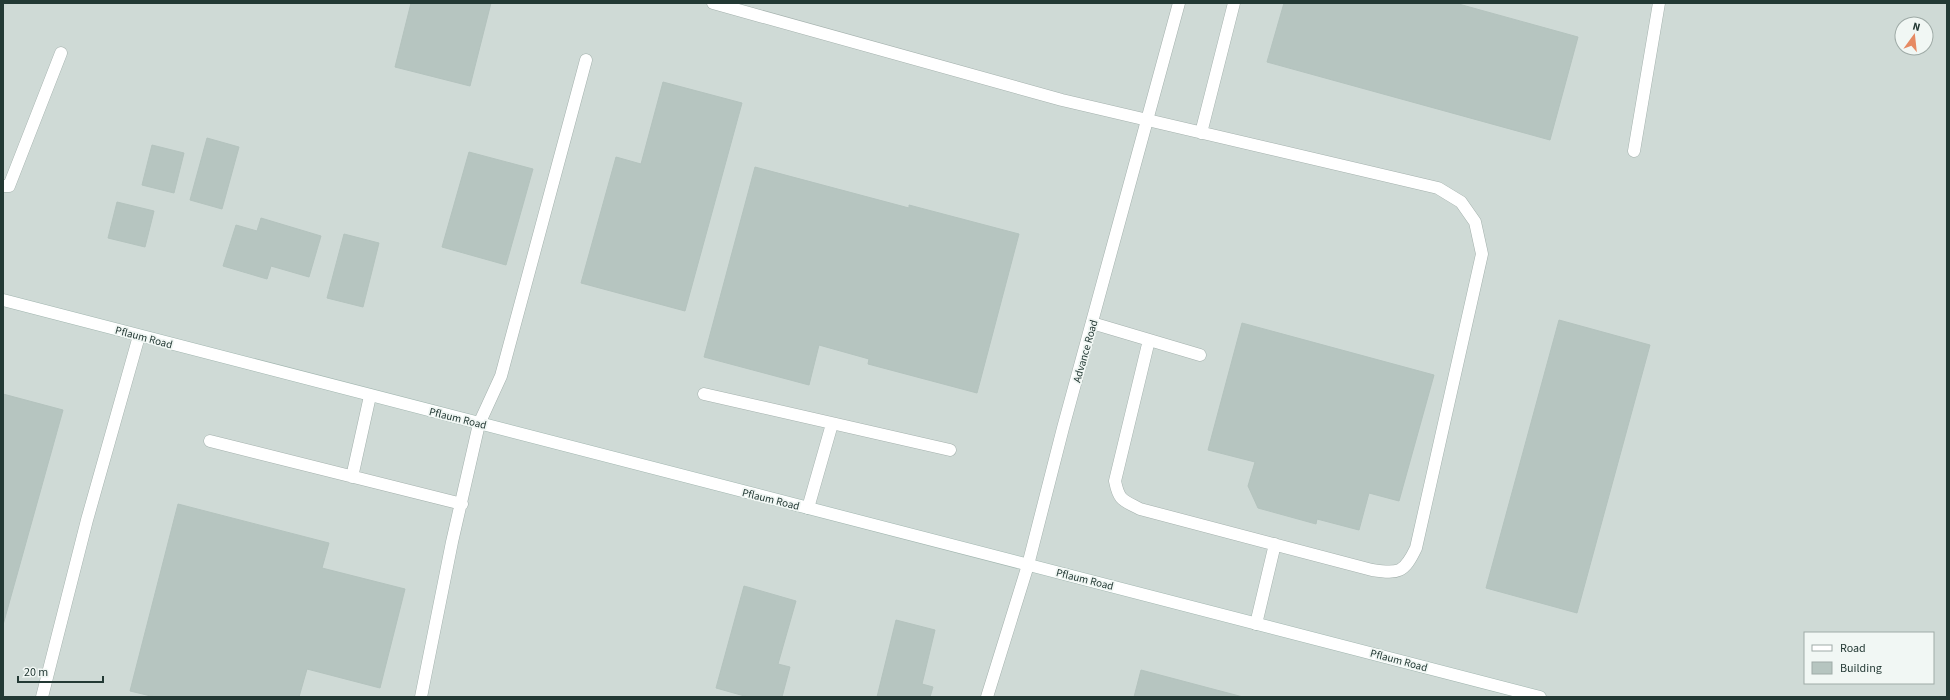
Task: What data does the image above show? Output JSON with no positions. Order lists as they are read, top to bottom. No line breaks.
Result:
{"streets":{"street":["Pflaum Road","Advance Road"]},"crossings":[["Pflaum Road","Advance Road"]],"legend":["Road","Building"],"scale_bar":"20 m","north":"top"}
